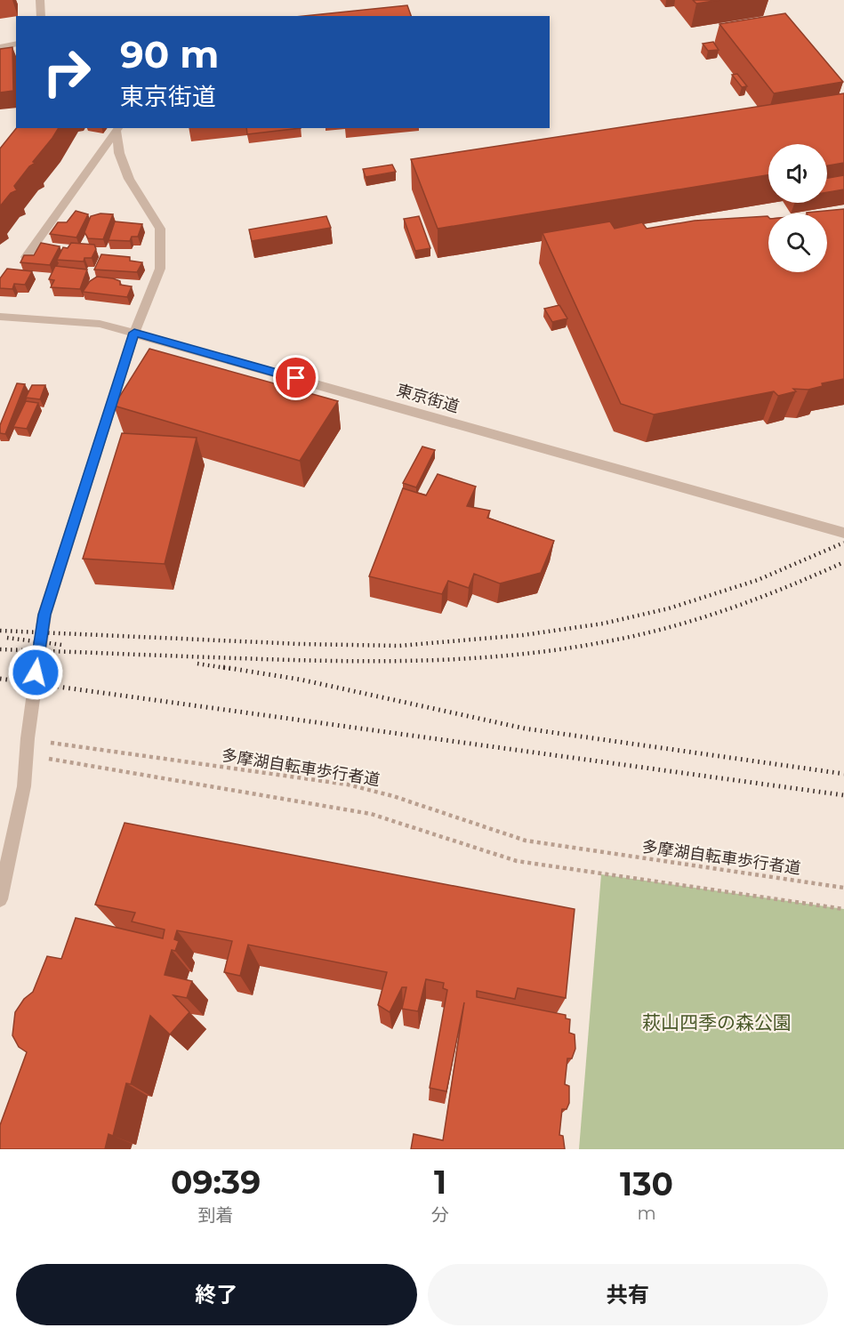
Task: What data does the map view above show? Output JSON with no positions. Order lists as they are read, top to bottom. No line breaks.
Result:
{"streets":{"street":["東京街道"],"path":["多摩湖自転車歩行者道"]},"parks":["萩山四季の森公園"],"page":{"turn":["90 m","東京街道"],"eta":["09:39","到着","1","分","130","m"],"buttons":["終了","共有"]}}
